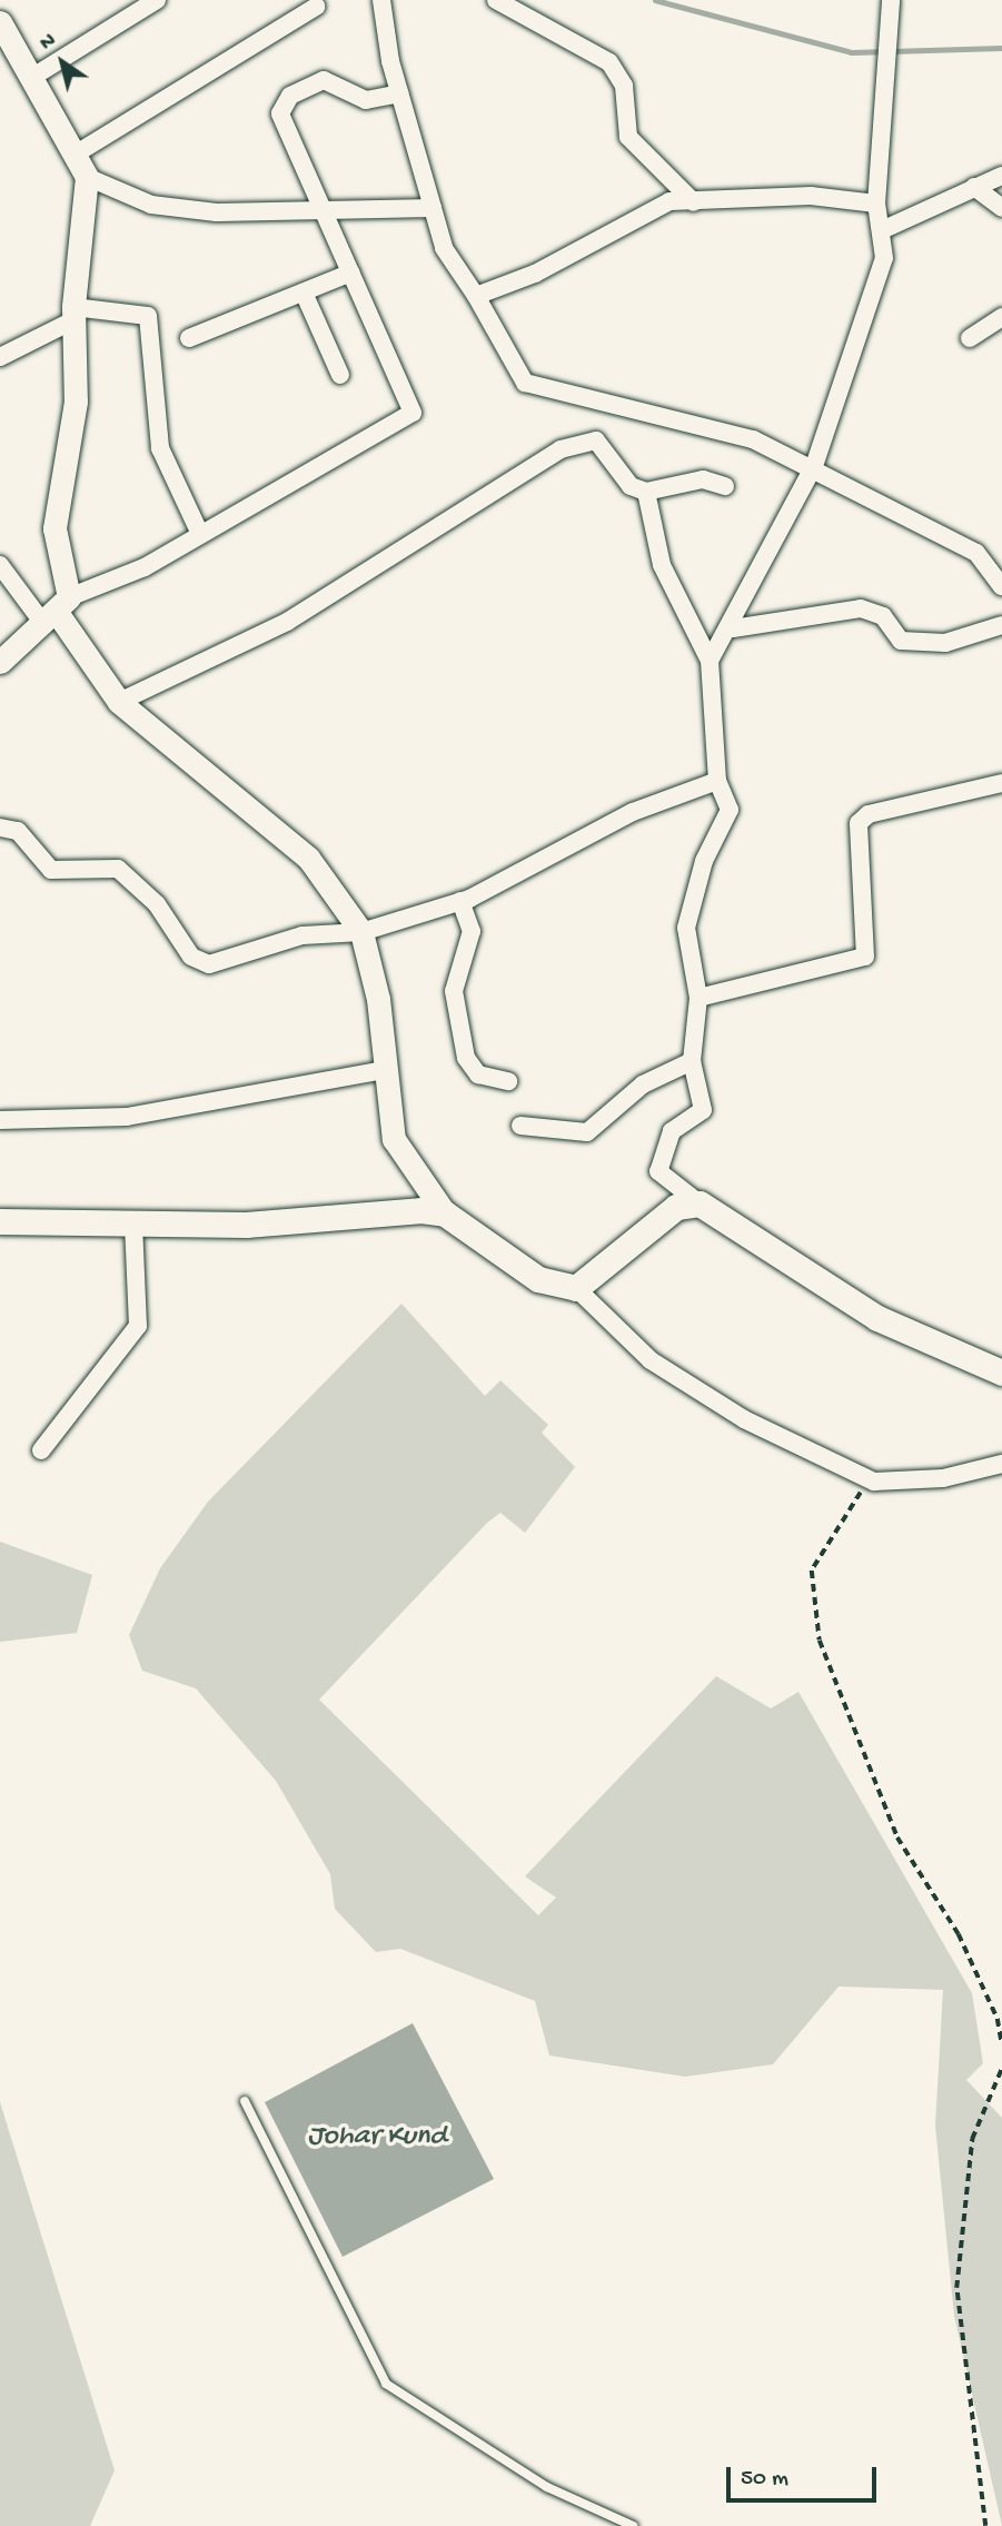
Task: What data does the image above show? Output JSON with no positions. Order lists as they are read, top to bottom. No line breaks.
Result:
{"water":["Johar Kund"],"scale_bar":"50 m","north":"top left"}
